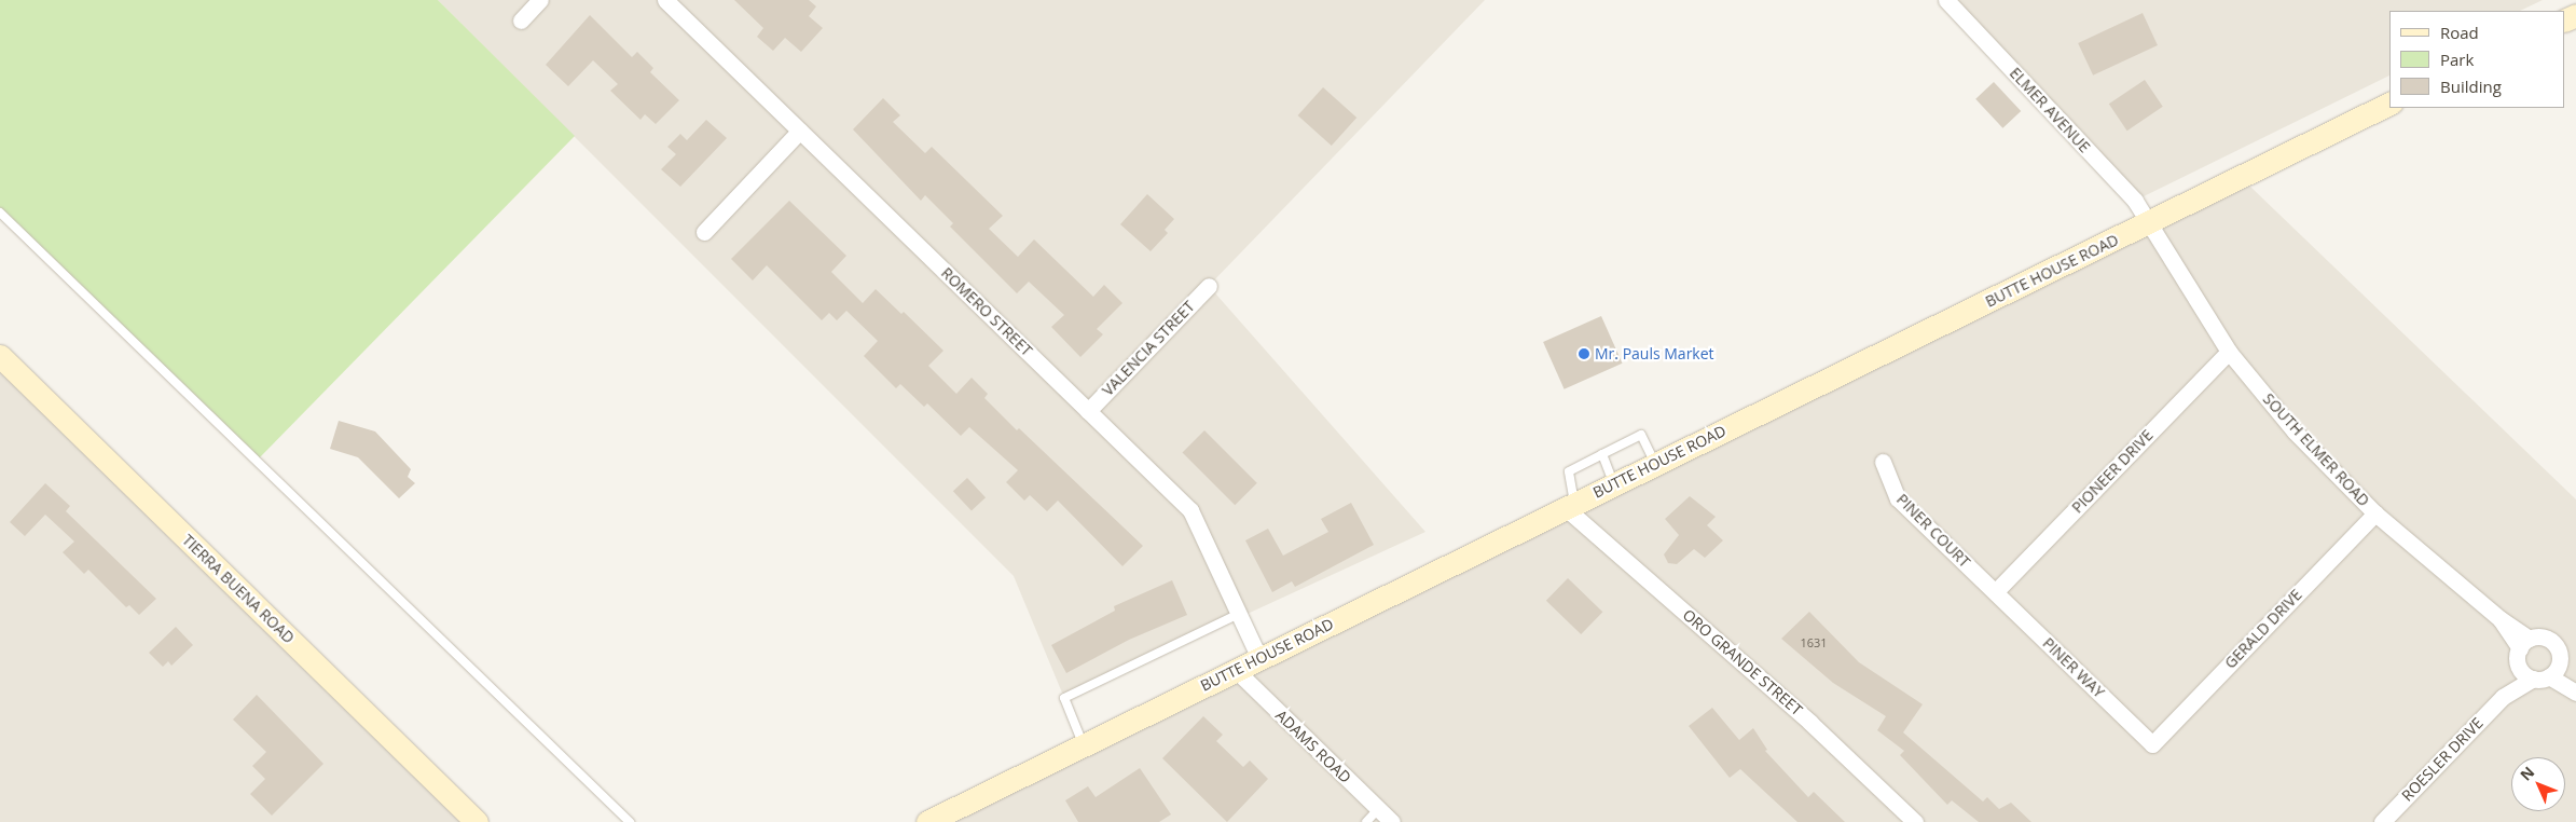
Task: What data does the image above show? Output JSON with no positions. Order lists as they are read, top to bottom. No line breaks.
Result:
{"streets":{"main road":["BUTTE HOUSE ROAD","TIERRA BUENA ROAD"],"street":["ELMER AVENUE","ROMERO STREET","VALENCIA STREET","SOUTH ELMER ROAD","PIONEER DRIVE","PINER COURT","GERALD DRIVE","ORO GRANDE STREET","PINER WAY","ADAMS ROAD","ROESLER DRIVE"]},"crossings":[["ELMER AVENUE","BUTTE HOUSE ROAD"],["ELMER AVENUE","SOUTH ELMER ROAD"],["BUTTE HOUSE ROAD","ROMERO STREET"],["BUTTE HOUSE ROAD","SOUTH ELMER ROAD"],["BUTTE HOUSE ROAD","ORO GRANDE STREET"],["BUTTE HOUSE ROAD","ADAMS ROAD"],["ROMERO STREET","VALENCIA STREET"],["SOUTH ELMER ROAD","PIONEER DRIVE"],["SOUTH ELMER ROAD","GERALD DRIVE"],["SOUTH ELMER ROAD","ROESLER DRIVE"],["PIONEER DRIVE","PINER COURT"],["PIONEER DRIVE","PINER WAY"],["PINER COURT","PINER WAY"],["GERALD DRIVE","PINER WAY"]],"places":["Mr. Pauls Market"],"house_numbers":["1631"],"legend":["Road","Park","Building"],"north":"top left"}
